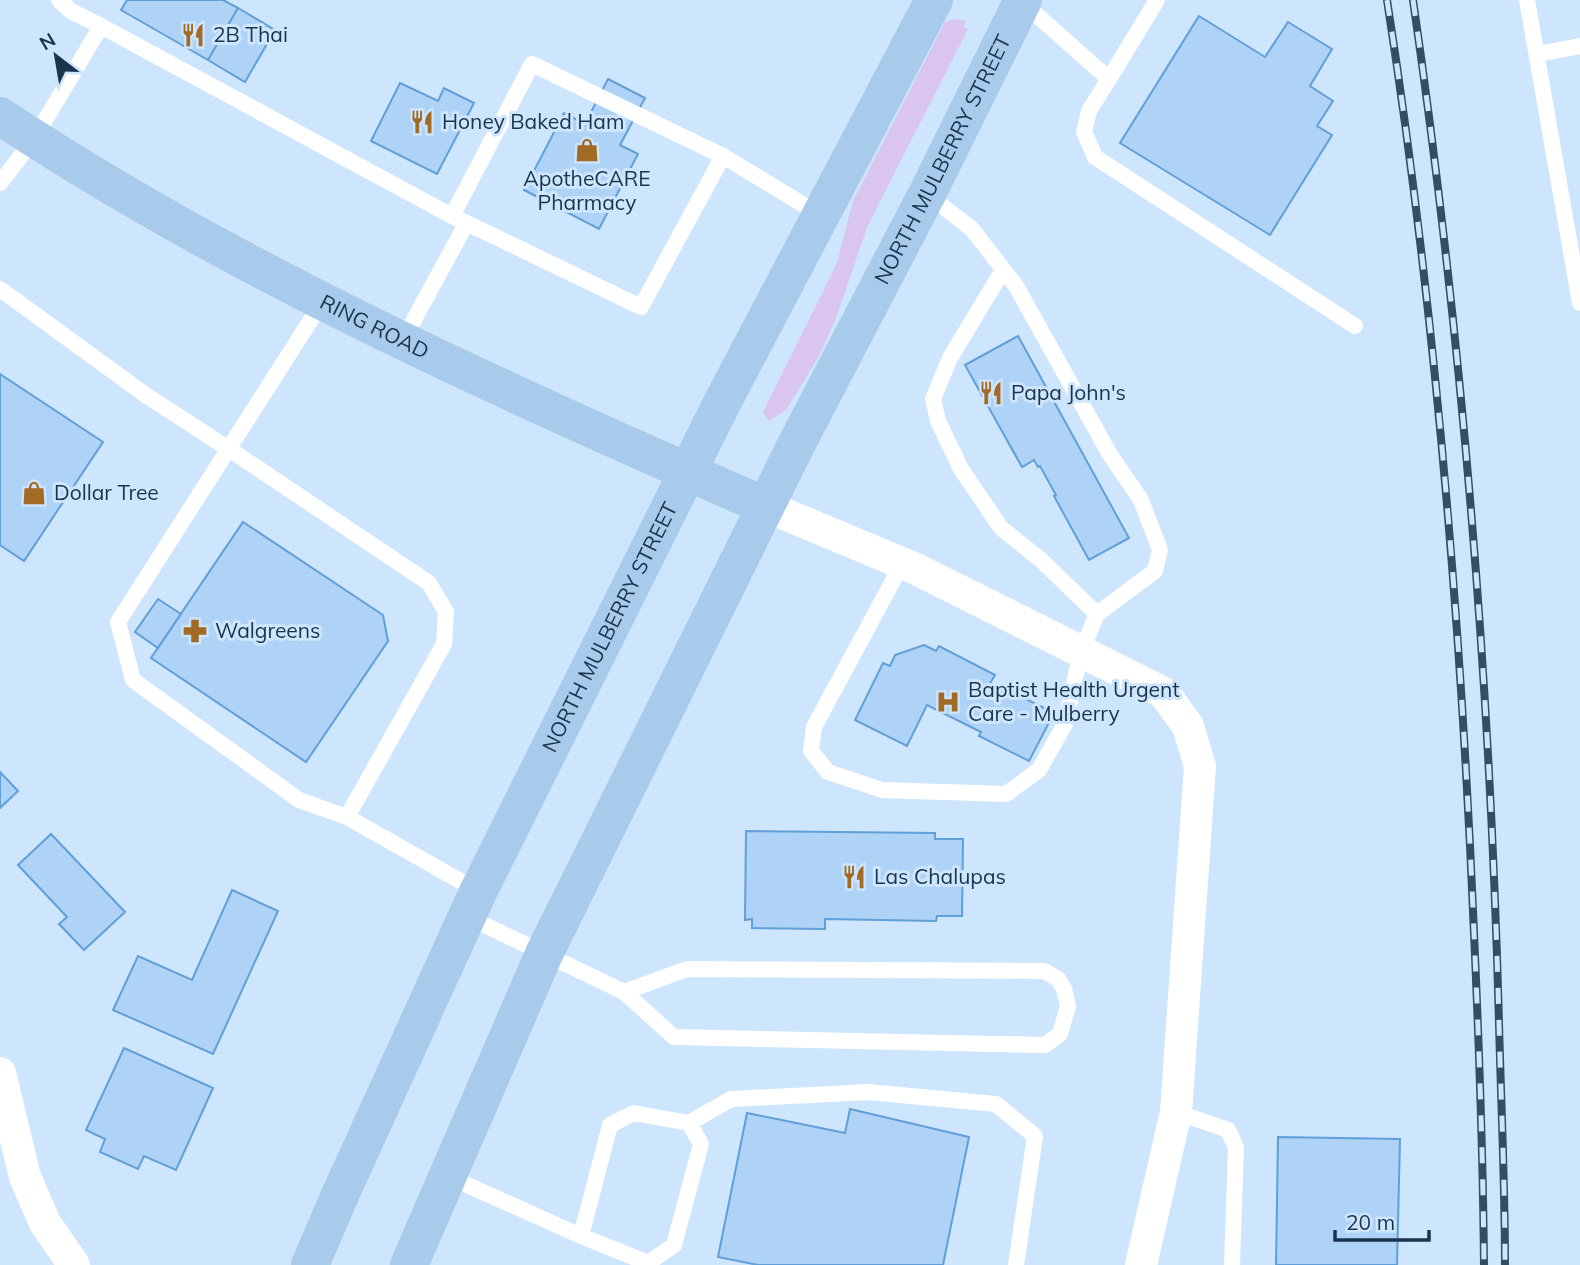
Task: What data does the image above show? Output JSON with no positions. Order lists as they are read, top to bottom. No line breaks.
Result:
{"streets":{"main road":["NORTH MULBERRY STREET","RING ROAD"]},"crossings":[["NORTH MULBERRY STREET","RING ROAD"]],"places":{"restaurant":["2B Thai","Honey Baked Ham","Papa John's","Las Chalupas"],"shop":["ApotheCARE Pharmacy","Dollar Tree"],"pharmacy":["Walgreens"],"hospital":["Baptist Health Urgent Care - Mulberry"]},"scale_bar":"20 m","north":"top left"}
